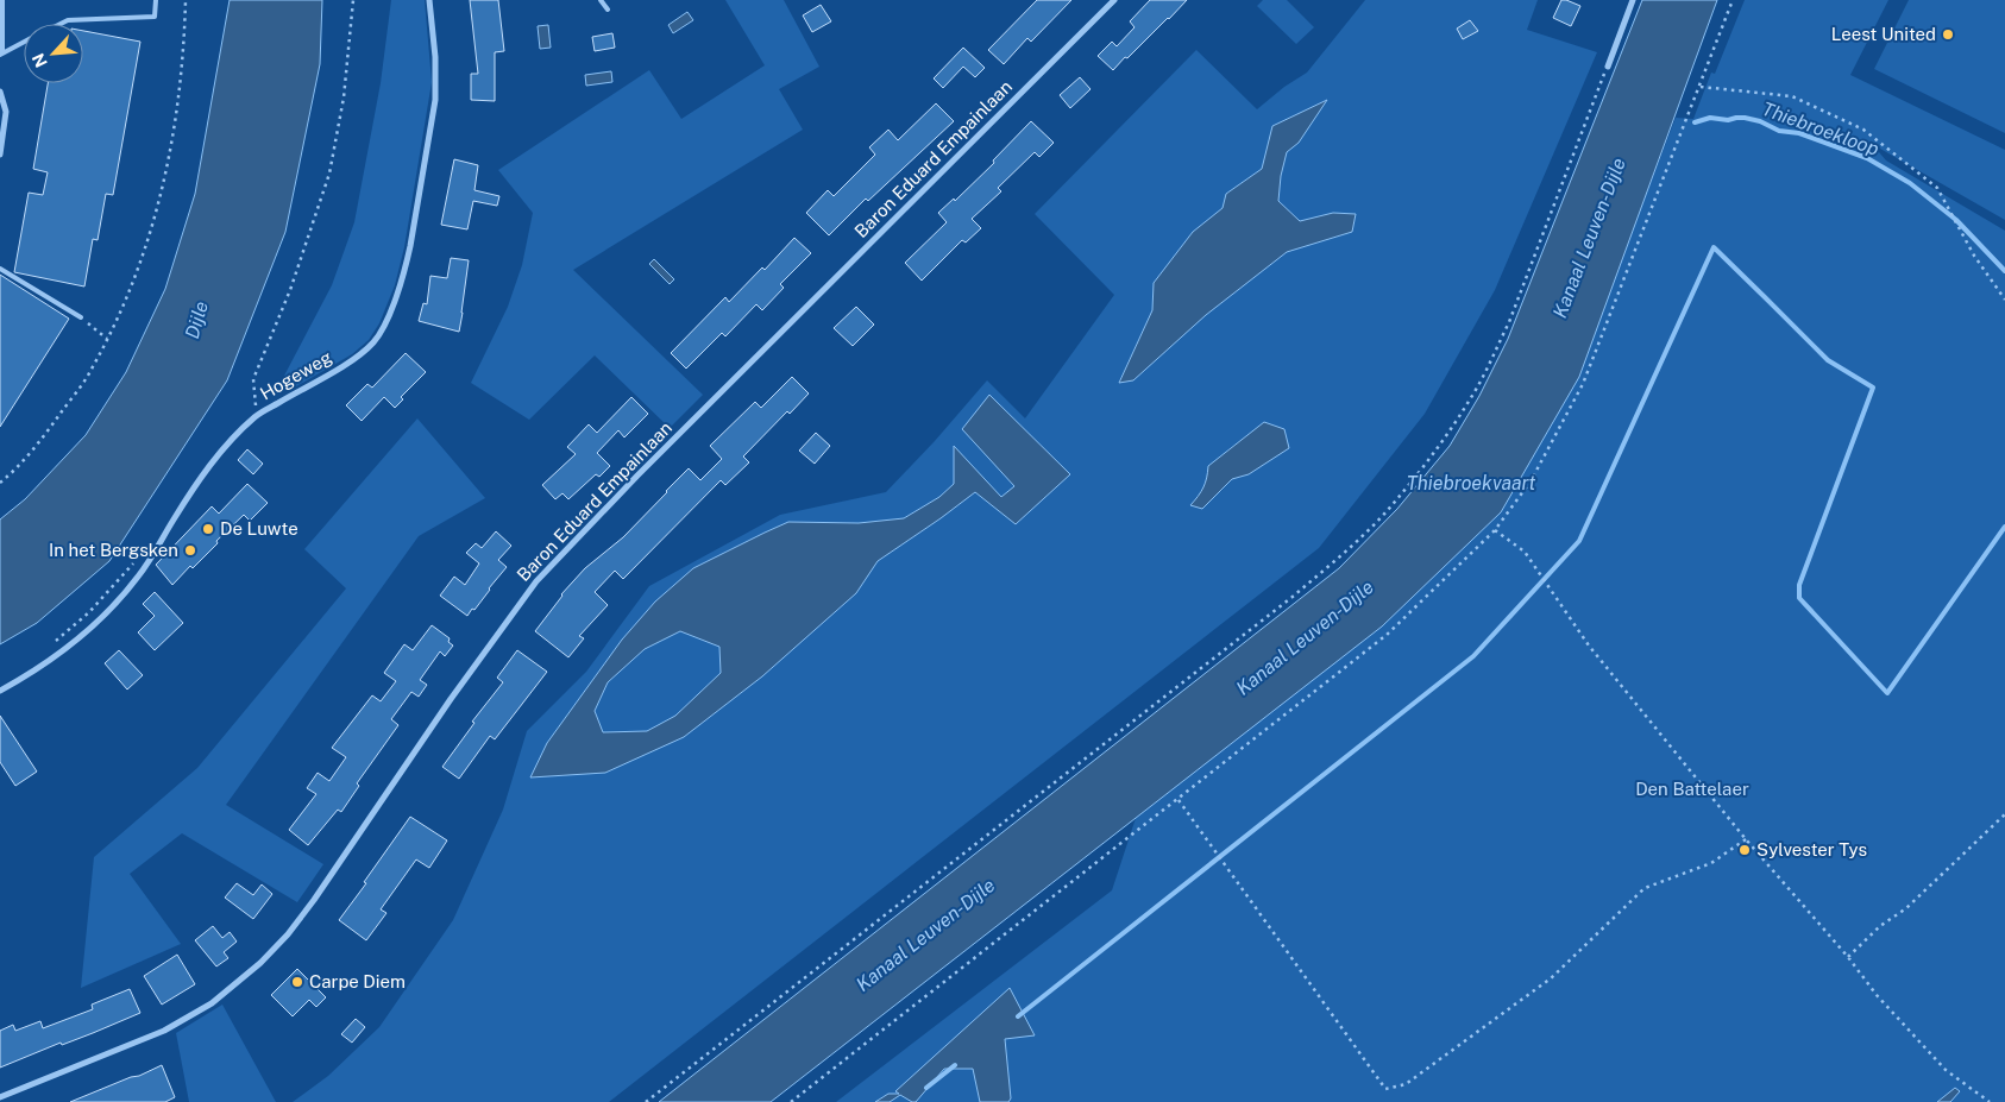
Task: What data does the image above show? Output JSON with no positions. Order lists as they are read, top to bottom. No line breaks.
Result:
{"streets":{"street":["Baron Eduard Empainlaan","Hogeweg"]},"water":["Thiebroekloop","Kanaal Leuven-Dijle","Dijle","Thiebroekvaart"],"parks":["Den Battelaer"],"places":["Leest United","De Luwte","In het Bergsken","Sylvester Tys","Carpe Diem"],"north":"bottom left"}
